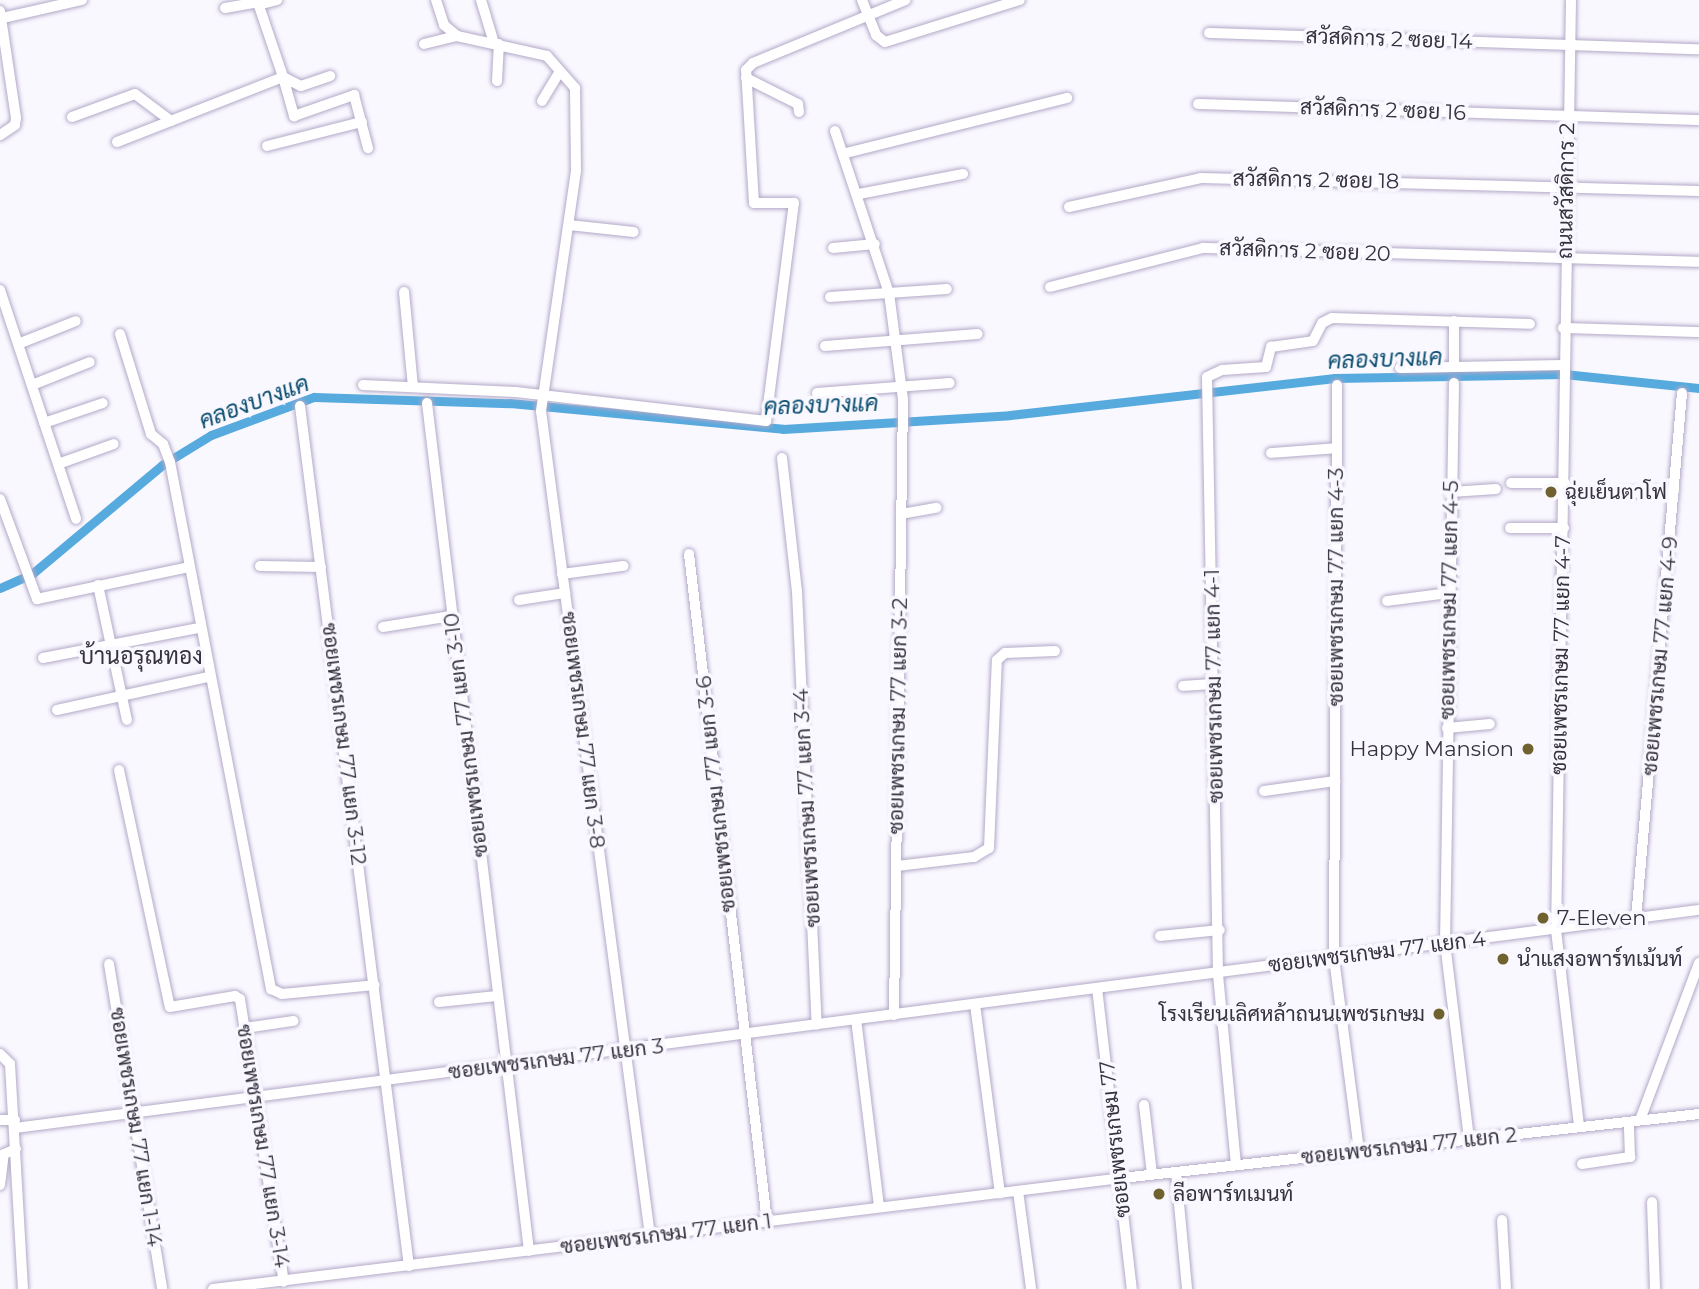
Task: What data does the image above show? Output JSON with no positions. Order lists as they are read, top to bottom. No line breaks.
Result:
{"streets":{"street":["สวัสดิการ 2 ซอย 14","สวัสดิการ 2 ซอย 16","สวัสดิการ 2 ซอย 18","ถนนสวัสดิการ 2","สวัสดิการ 2 ซอย 20","ซอยเพชรเกษม 77 แยก 4-3","ซอยเพชรเกษม 77 แยก 4-5","ซอยเพชรเกษม 77 แยก 4-7","ซอยเพชรเกษม 77 แยก 4-9","ซอยเพชรเกษม 77 แยก 4-1","ซอยเพชรเกษม 77 แยก 3-2","ซอยเพชรเกษม 77 แยก 3-8","ซอยเพชรเกษม 77 แยก 3-10","ซอยเพชรเกษม 77 แยก 3-12","ซอยเพชรเกษม 77 แยก 3-6","ซอยเพชรเกษม 77 แยก 3-4","ซอยเพชรเกษม 77 แยก 4","ซอยเพชรเกษม 77 แยก 3","ซอยเพชรเกษม 77 แยก 1-14","ซอยเพชรเกษม 77","ซอยเพชรเกษม 77 แยก 3-14","ซอยเพชรเกษม 77 แยก 2","ซอยเพชรเกษม 77 แยก 1"]},"crossings":[["สวัสดิการ 2 ซอย 14","ถนนสวัสดิการ 2"],["สวัสดิการ 2 ซอย 16","ถนนสวัสดิการ 2"],["สวัสดิการ 2 ซอย 18","ถนนสวัสดิการ 2"],["ถนนสวัสดิการ 2","สวัสดิการ 2 ซอย 20"],["ถนนสวัสดิการ 2","ซอยเพชรเกษม 77 แยก 4-7"],["ซอยเพชรเกษม 77 แยก 4-3","ซอยเพชรเกษม 77 แยก 4"],["ซอยเพชรเกษม 77 แยก 4-3","ซอยเพชรเกษม 77 แยก 2"],["ซอยเพชรเกษม 77 แยก 4-5","ซอยเพชรเกษม 77 แยก 4"],["ซอยเพชรเกษม 77 แยก 4-5","ซอยเพชรเกษม 77 แยก 2"],["ซอยเพชรเกษม 77 แยก 4-7","ซอยเพชรเกษม 77 แยก 4"],["ซอยเพชรเกษม 77 แยก 4-7","ซอยเพชรเกษม 77 แยก 2"],["ซอยเพชรเกษม 77 แยก 4-9","ซอยเพชรเกษม 77 แยก 4"],["ซอยเพชรเกษม 77 แยก 4-1","ซอยเพชรเกษม 77 แยก 4"],["ซอยเพชรเกษม 77 แยก 4-1","ซอยเพชรเกษม 77 แยก 2"],["ซอยเพชรเกษม 77 แยก 3-2","ซอยเพชรเกษม 77 แยก 3"],["ซอยเพชรเกษม 77 แยก 3-8","ซอยเพชรเกษม 77 แยก 3"],["ซอยเพชรเกษม 77 แยก 3-8","ซอยเพชรเกษม 77 แยก 1"],["ซอยเพชรเกษม 77 แยก 3-10","ซอยเพชรเกษม 77 แยก 3"],["ซอยเพชรเกษม 77 แยก 3-10","ซอยเพชรเกษม 77 แยก 1"],["ซอยเพชรเกษม 77 แยก 3-12","ซอยเพชรเกษม 77 แยก 3"],["ซอยเพชรเกษม 77 แยก 3-12","ซอยเพชรเกษม 77 แยก 1"],["ซอยเพชรเกษม 77 แยก 3-6","ซอยเพชรเกษม 77 แยก 3"],["ซอยเพชรเกษม 77 แยก 3-6","ซอยเพชรเกษม 77 แยก 1"],["ซอยเพชรเกษม 77 แยก 3-4","ซอยเพชรเกษม 77 แยก 3"],["ซอยเพชรเกษม 77 แยก 4","ซอยเพชรเกษม 77 แยก 3"],["ซอยเพชรเกษม 77 แยก 4","ซอยเพชรเกษม 77"],["ซอยเพชรเกษม 77 แยก 3","ซอยเพชรเกษม 77 แยก 1-14"],["ซอยเพชรเกษม 77 แยก 3","ซอยเพชรเกษม 77"],["ซอยเพชรเกษม 77 แยก 3","ซอยเพชรเกษม 77 แยก 3-14"],["ซอยเพชรเกษม 77","ซอยเพชรเกษม 77 แยก 2"],["ซอยเพชรเกษม 77","ซอยเพชรเกษม 77 แยก 1"],["ซอยเพชรเกษม 77 แยก 3-14","ซอยเพชรเกษม 77 แยก 1"],["ซอยเพชรเกษม 77 แยก 2","ซอยเพชรเกษม 77 แยก 1"]],"districts":["บ้านอรุณทอง"],"water":["คลองบางแค"],"places":["ฉุ่ยเย็นตาโฟ","Happy Mansion","7-Eleven","นำแสงอพาร์ทเม้นท์","โรงเรียนเลิศหล้าถนนเพชรเกษม","ลีอพาร์ทเมนท์"]}
